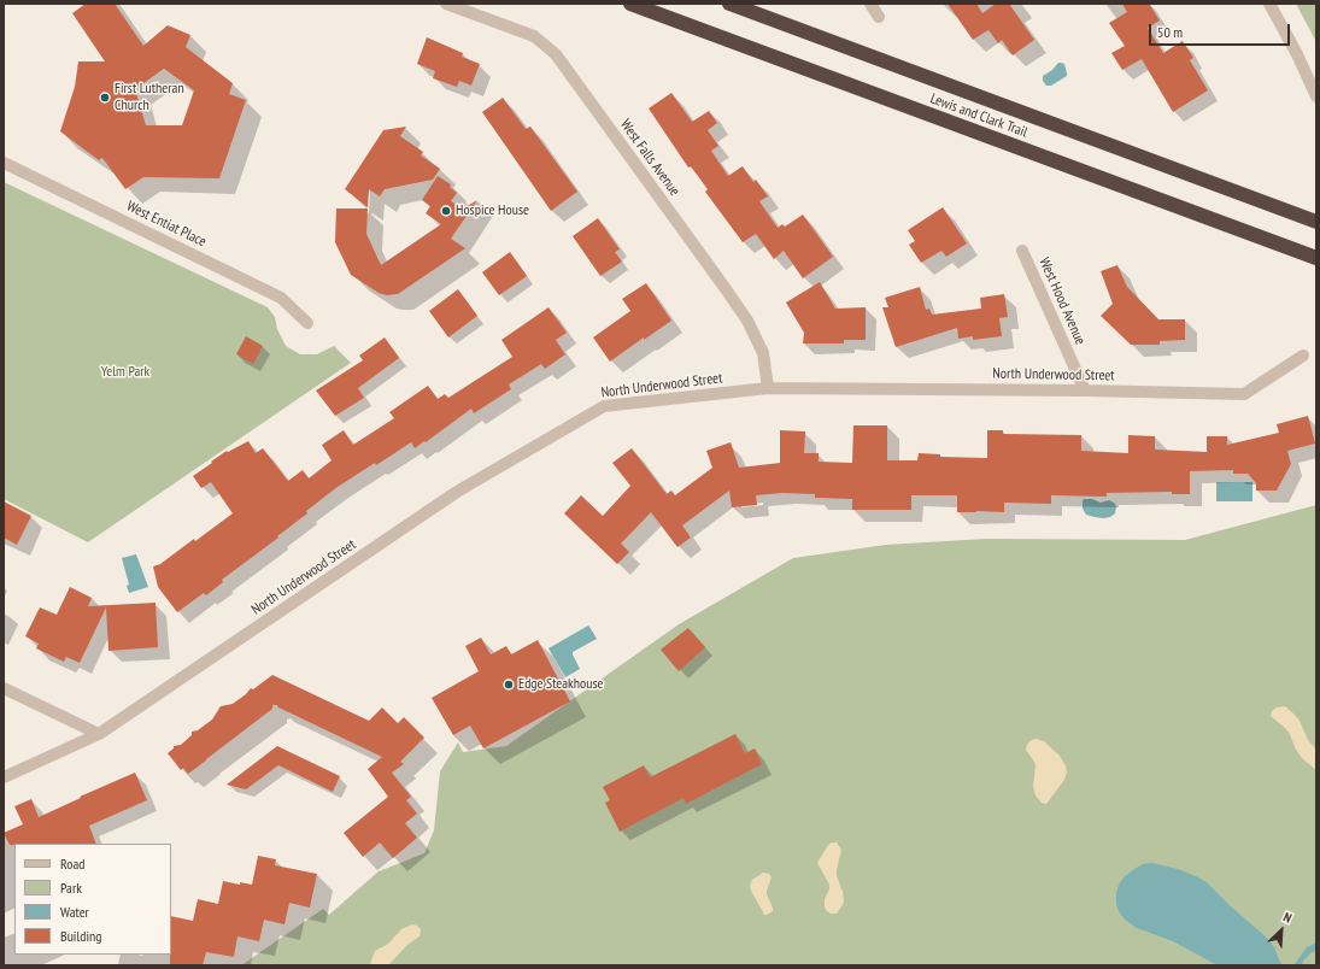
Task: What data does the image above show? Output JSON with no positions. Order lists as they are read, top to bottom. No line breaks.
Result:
{"streets":{"highway":["Lewis and Clark Trail"],"street":["West Falls Avenue","West Entiat Place","West Hood Avenue","North Underwood Street"]},"crossings":[["West Falls Avenue","North Underwood Street"],["West Hood Avenue","North Underwood Street"]],"parks":["Yelm Park"],"places":["First Lutheran Church","Hospice House","Edge Steakhouse"],"legend":["Road","Park","Water","Building"],"scale_bar":"50 m","north":"top right"}
